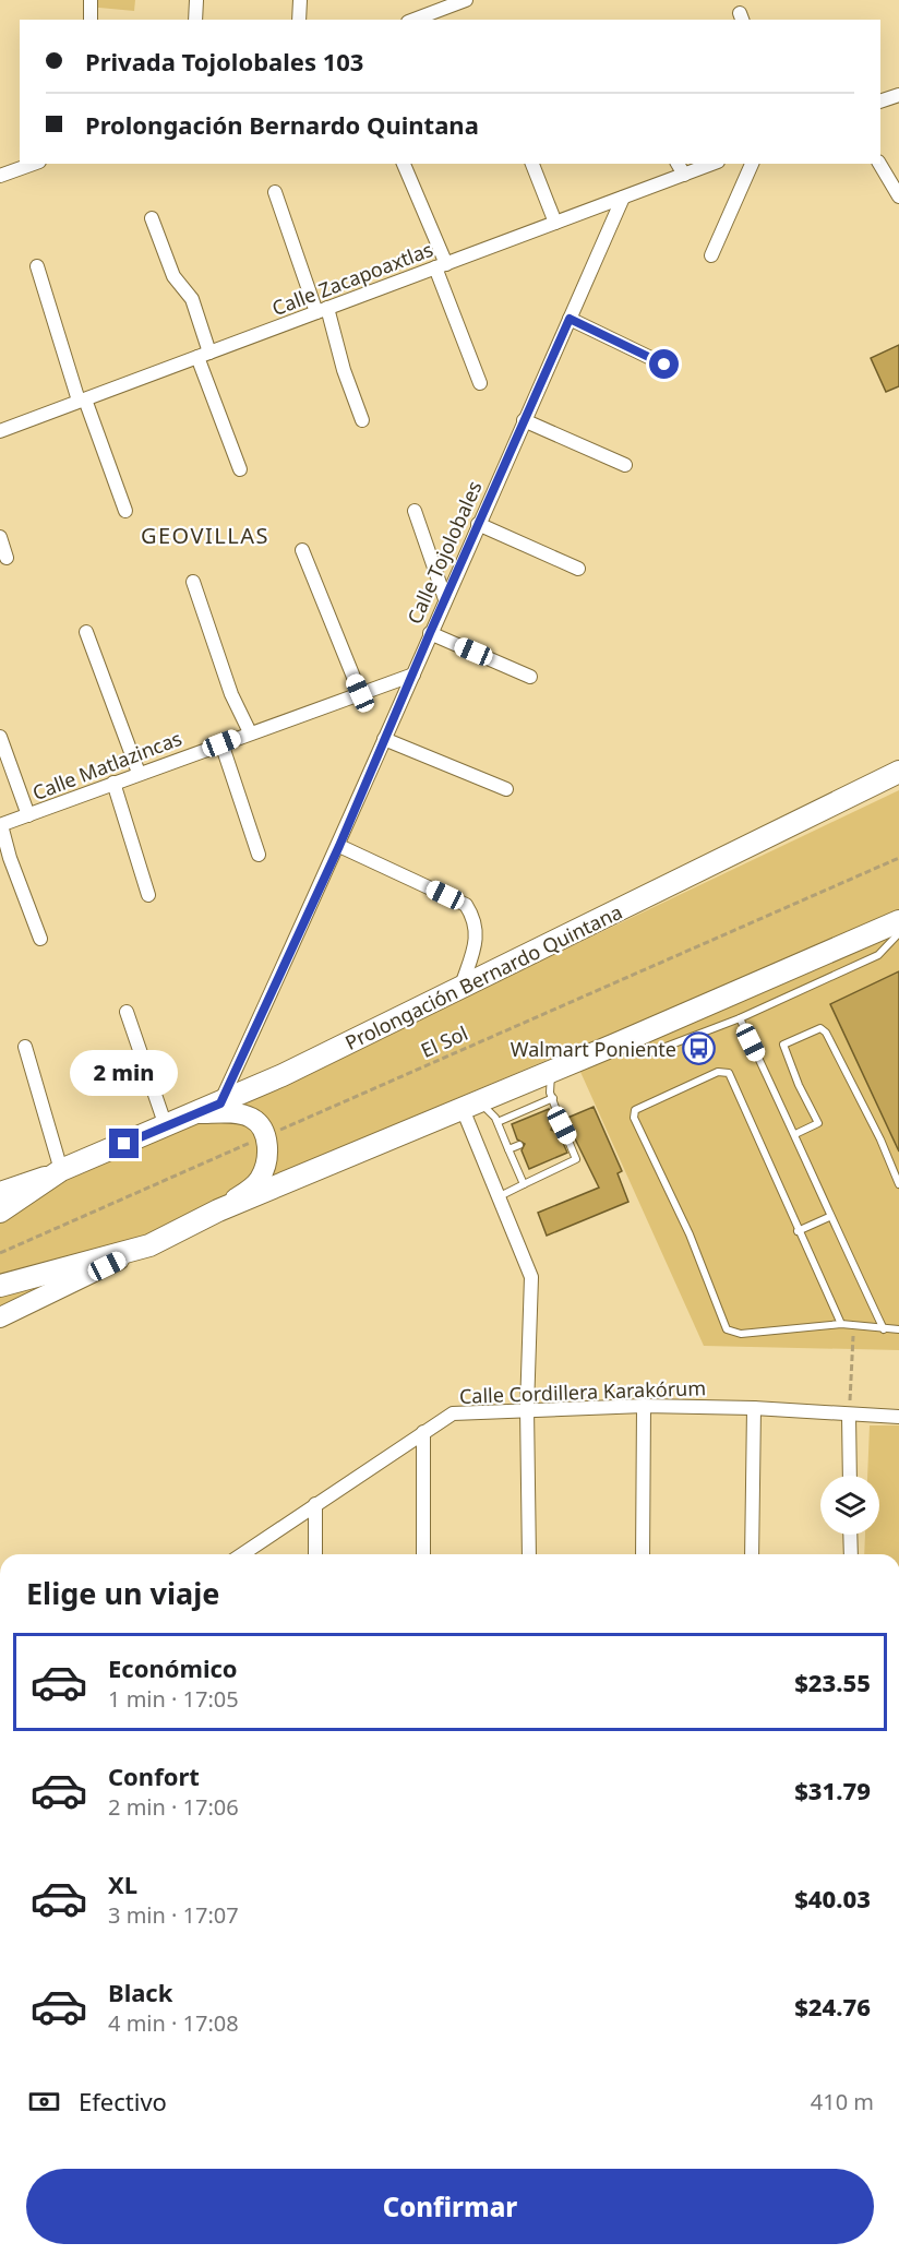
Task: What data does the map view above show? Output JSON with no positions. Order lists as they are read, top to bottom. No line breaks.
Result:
{"streets":{"main road":["Prolongación Bernardo Quintana"],"street":["Calle Zacapoaxtlas","Calle Tojolobales","Calle Matlazincas","Calle Cordillera Karakórum"],"path":["El Sol"]},"crossings":[["Calle Zacapoaxtlas","Calle Tojolobales"],["Calle Tojolobales","Calle Matlazincas"],["Calle Tojolobales","Prolongación Bernardo Quintana"]],"districts":["GEOVILLAS"],"places":{"bus stop":["Walmart Poniente"]},"page":{"banner":["Privada Tojolobales 103","Prolongación Bernardo Quintana"],"bubble":"2 min","heading":"Elige un viaje","list":[{"name":"Económico","note":"1 min · 17:05","value":"$23.55"},{"name":"Confort","note":"2 min · 17:06","value":"$31.79"},{"name":"XL","note":"3 min · 17:07","value":"$40.03"},{"name":"Black","note":"4 min · 17:08","value":"$24.76"}],"pay":["Efectivo","410 m"],"buttons":"Confirmar"}}
